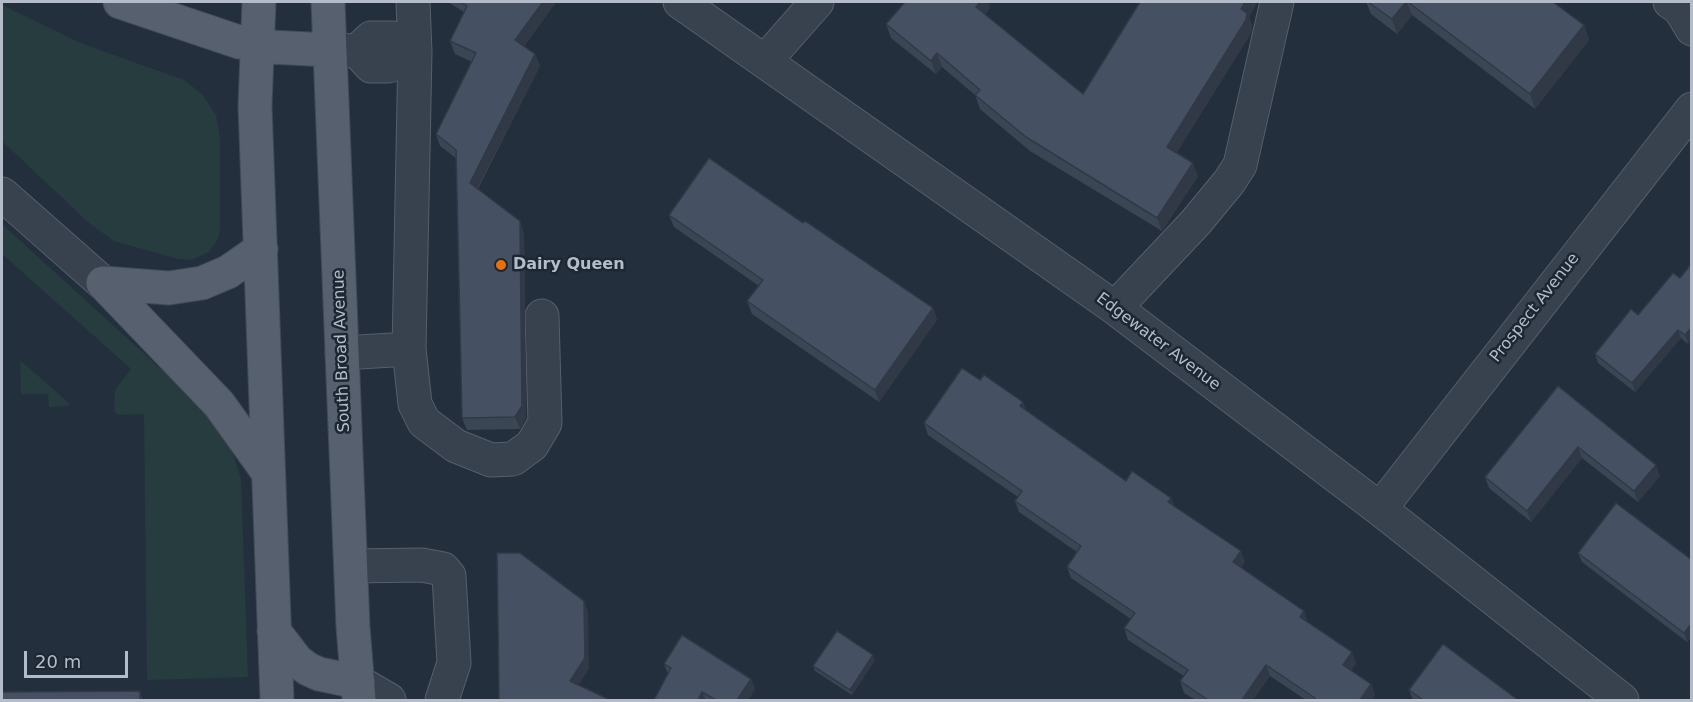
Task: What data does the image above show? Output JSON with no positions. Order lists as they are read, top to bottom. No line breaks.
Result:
{"streets":{"main road":["South Broad Avenue"],"street":["Prospect Avenue","Edgewater Avenue"]},"crossings":[["Prospect Avenue","Edgewater Avenue"]],"places":["Dairy Queen"],"scale_bar":"20 m"}
